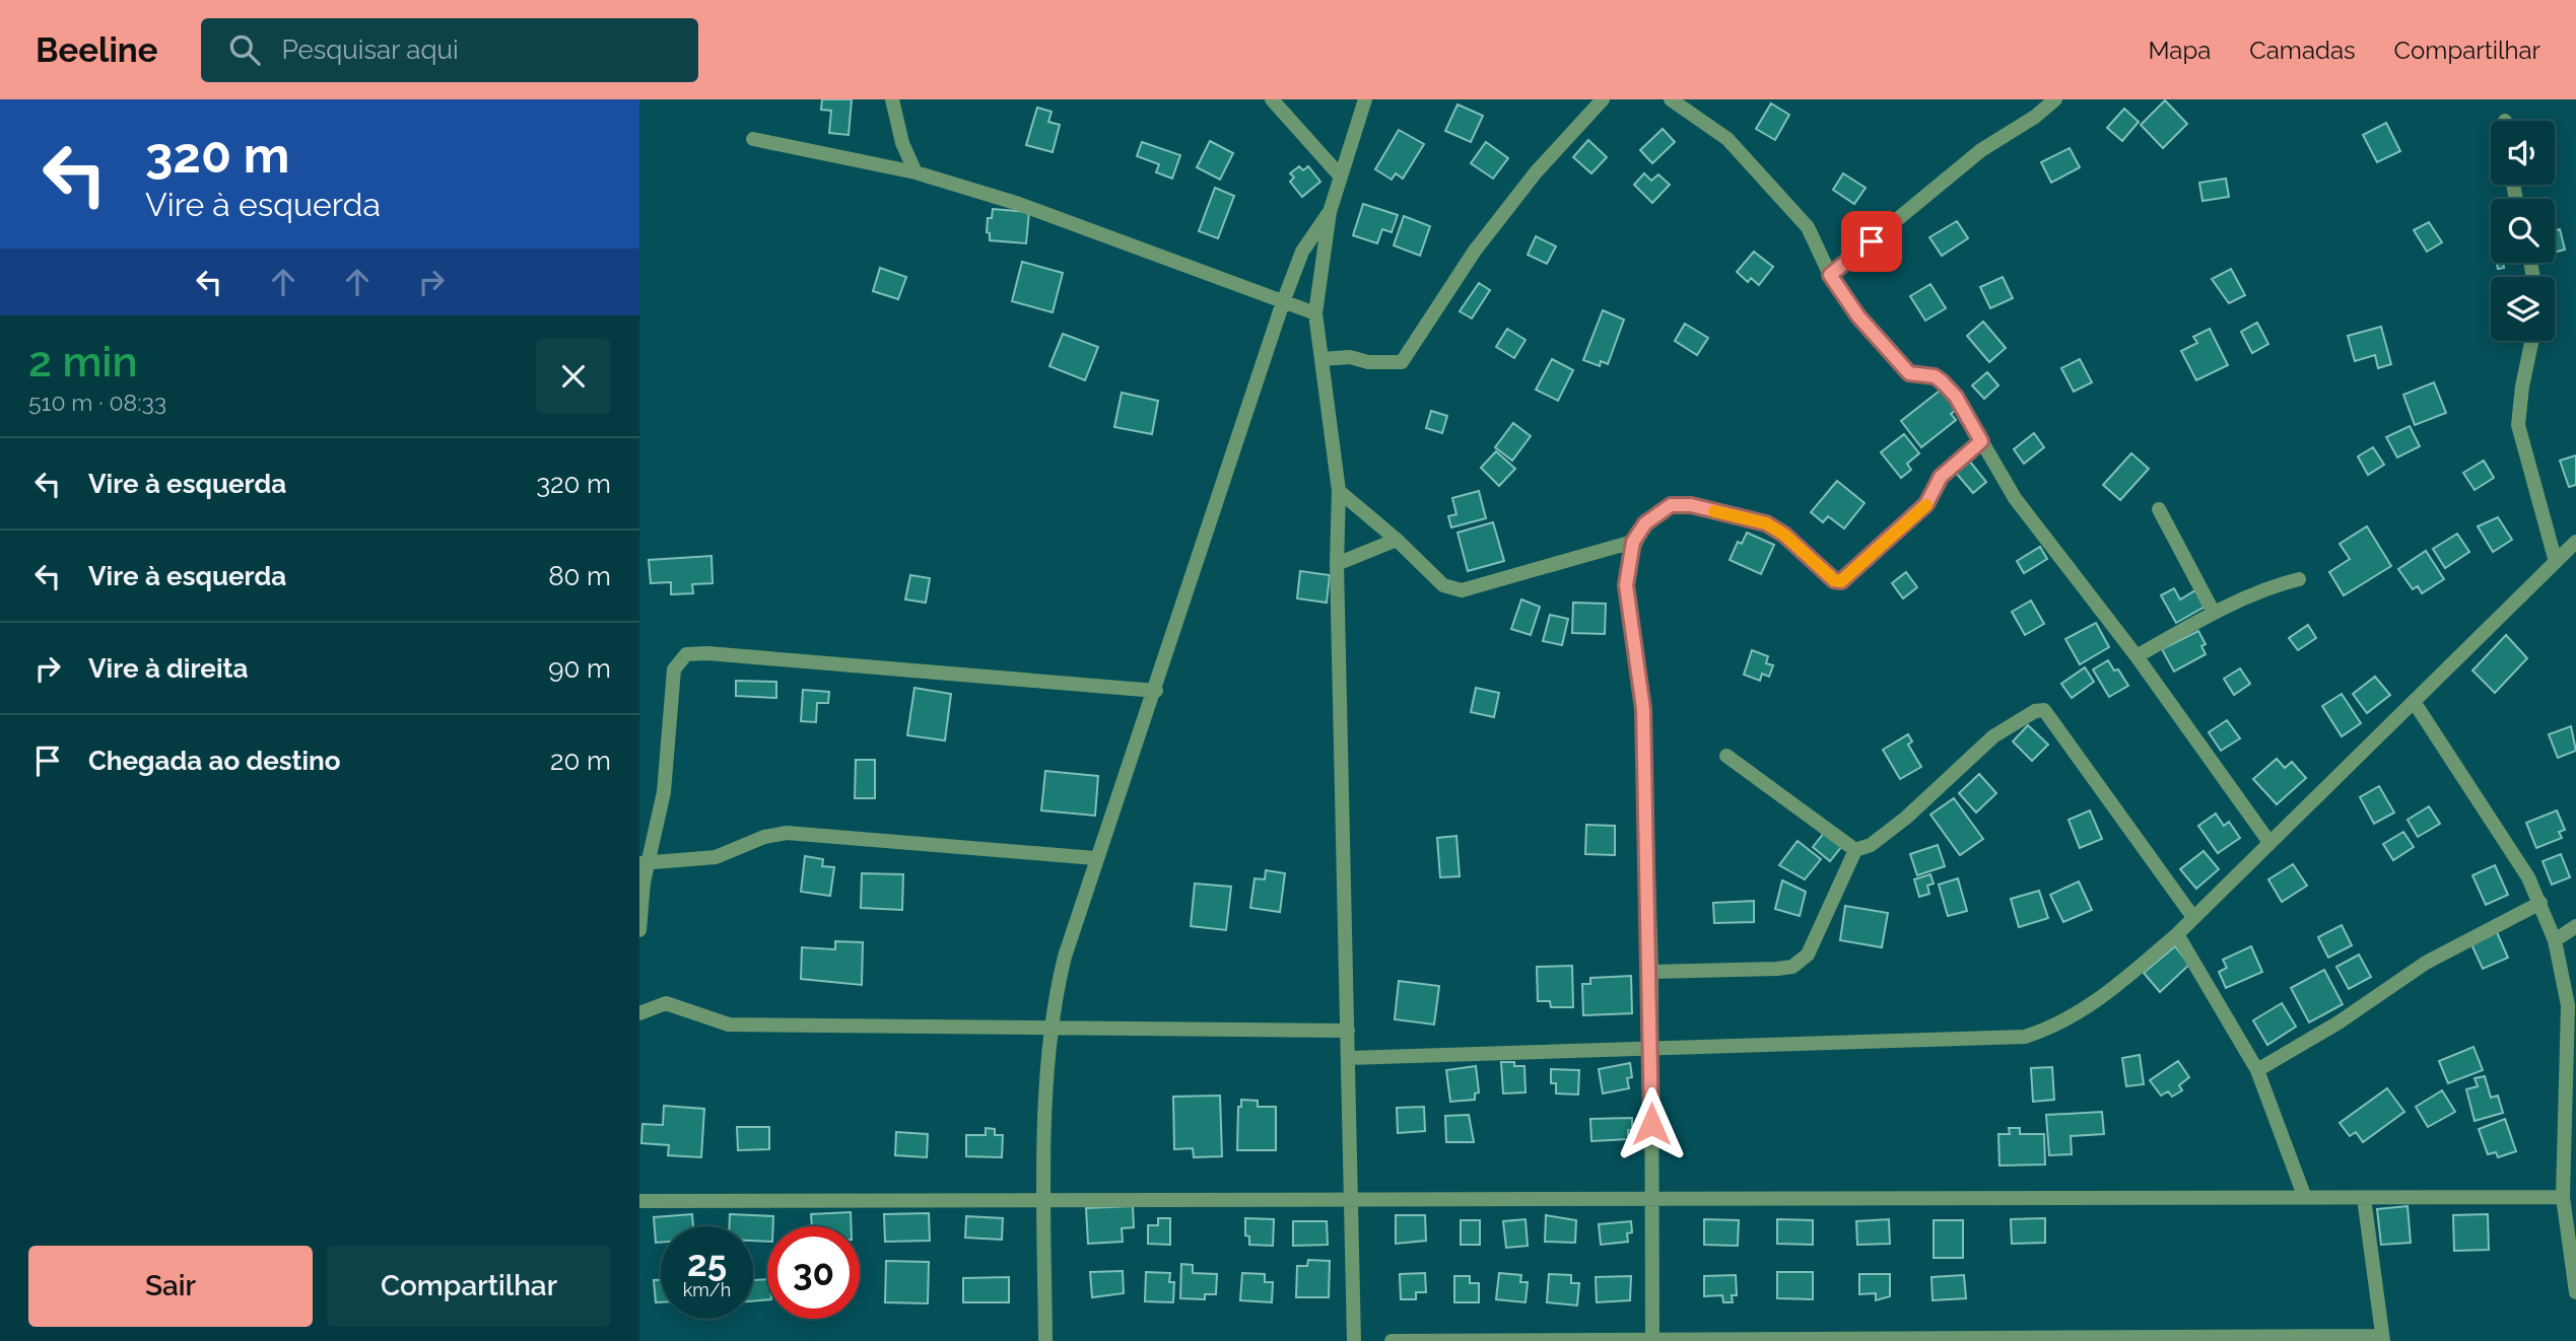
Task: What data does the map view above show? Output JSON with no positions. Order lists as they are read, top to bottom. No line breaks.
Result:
{"page":{"header":"Beeline","search":"Pesquisar aqui","nav":["Mapa","Camadas","Compartilhar"],"turn":["320 m","Vire à esquerda"],"heading":["2 min","510 m · 08:33"],"list":[{"name":"Vire à esquerda","value":"320 m"},{"name":"Vire à esquerda","value":"80 m"},{"name":"Vire à direita","value":"90 m"},{"name":"Chegada ao destino","value":"20 m"}],"speed":"25 km/h","limit":"30","buttons":["Sair","Compartilhar"]}}
